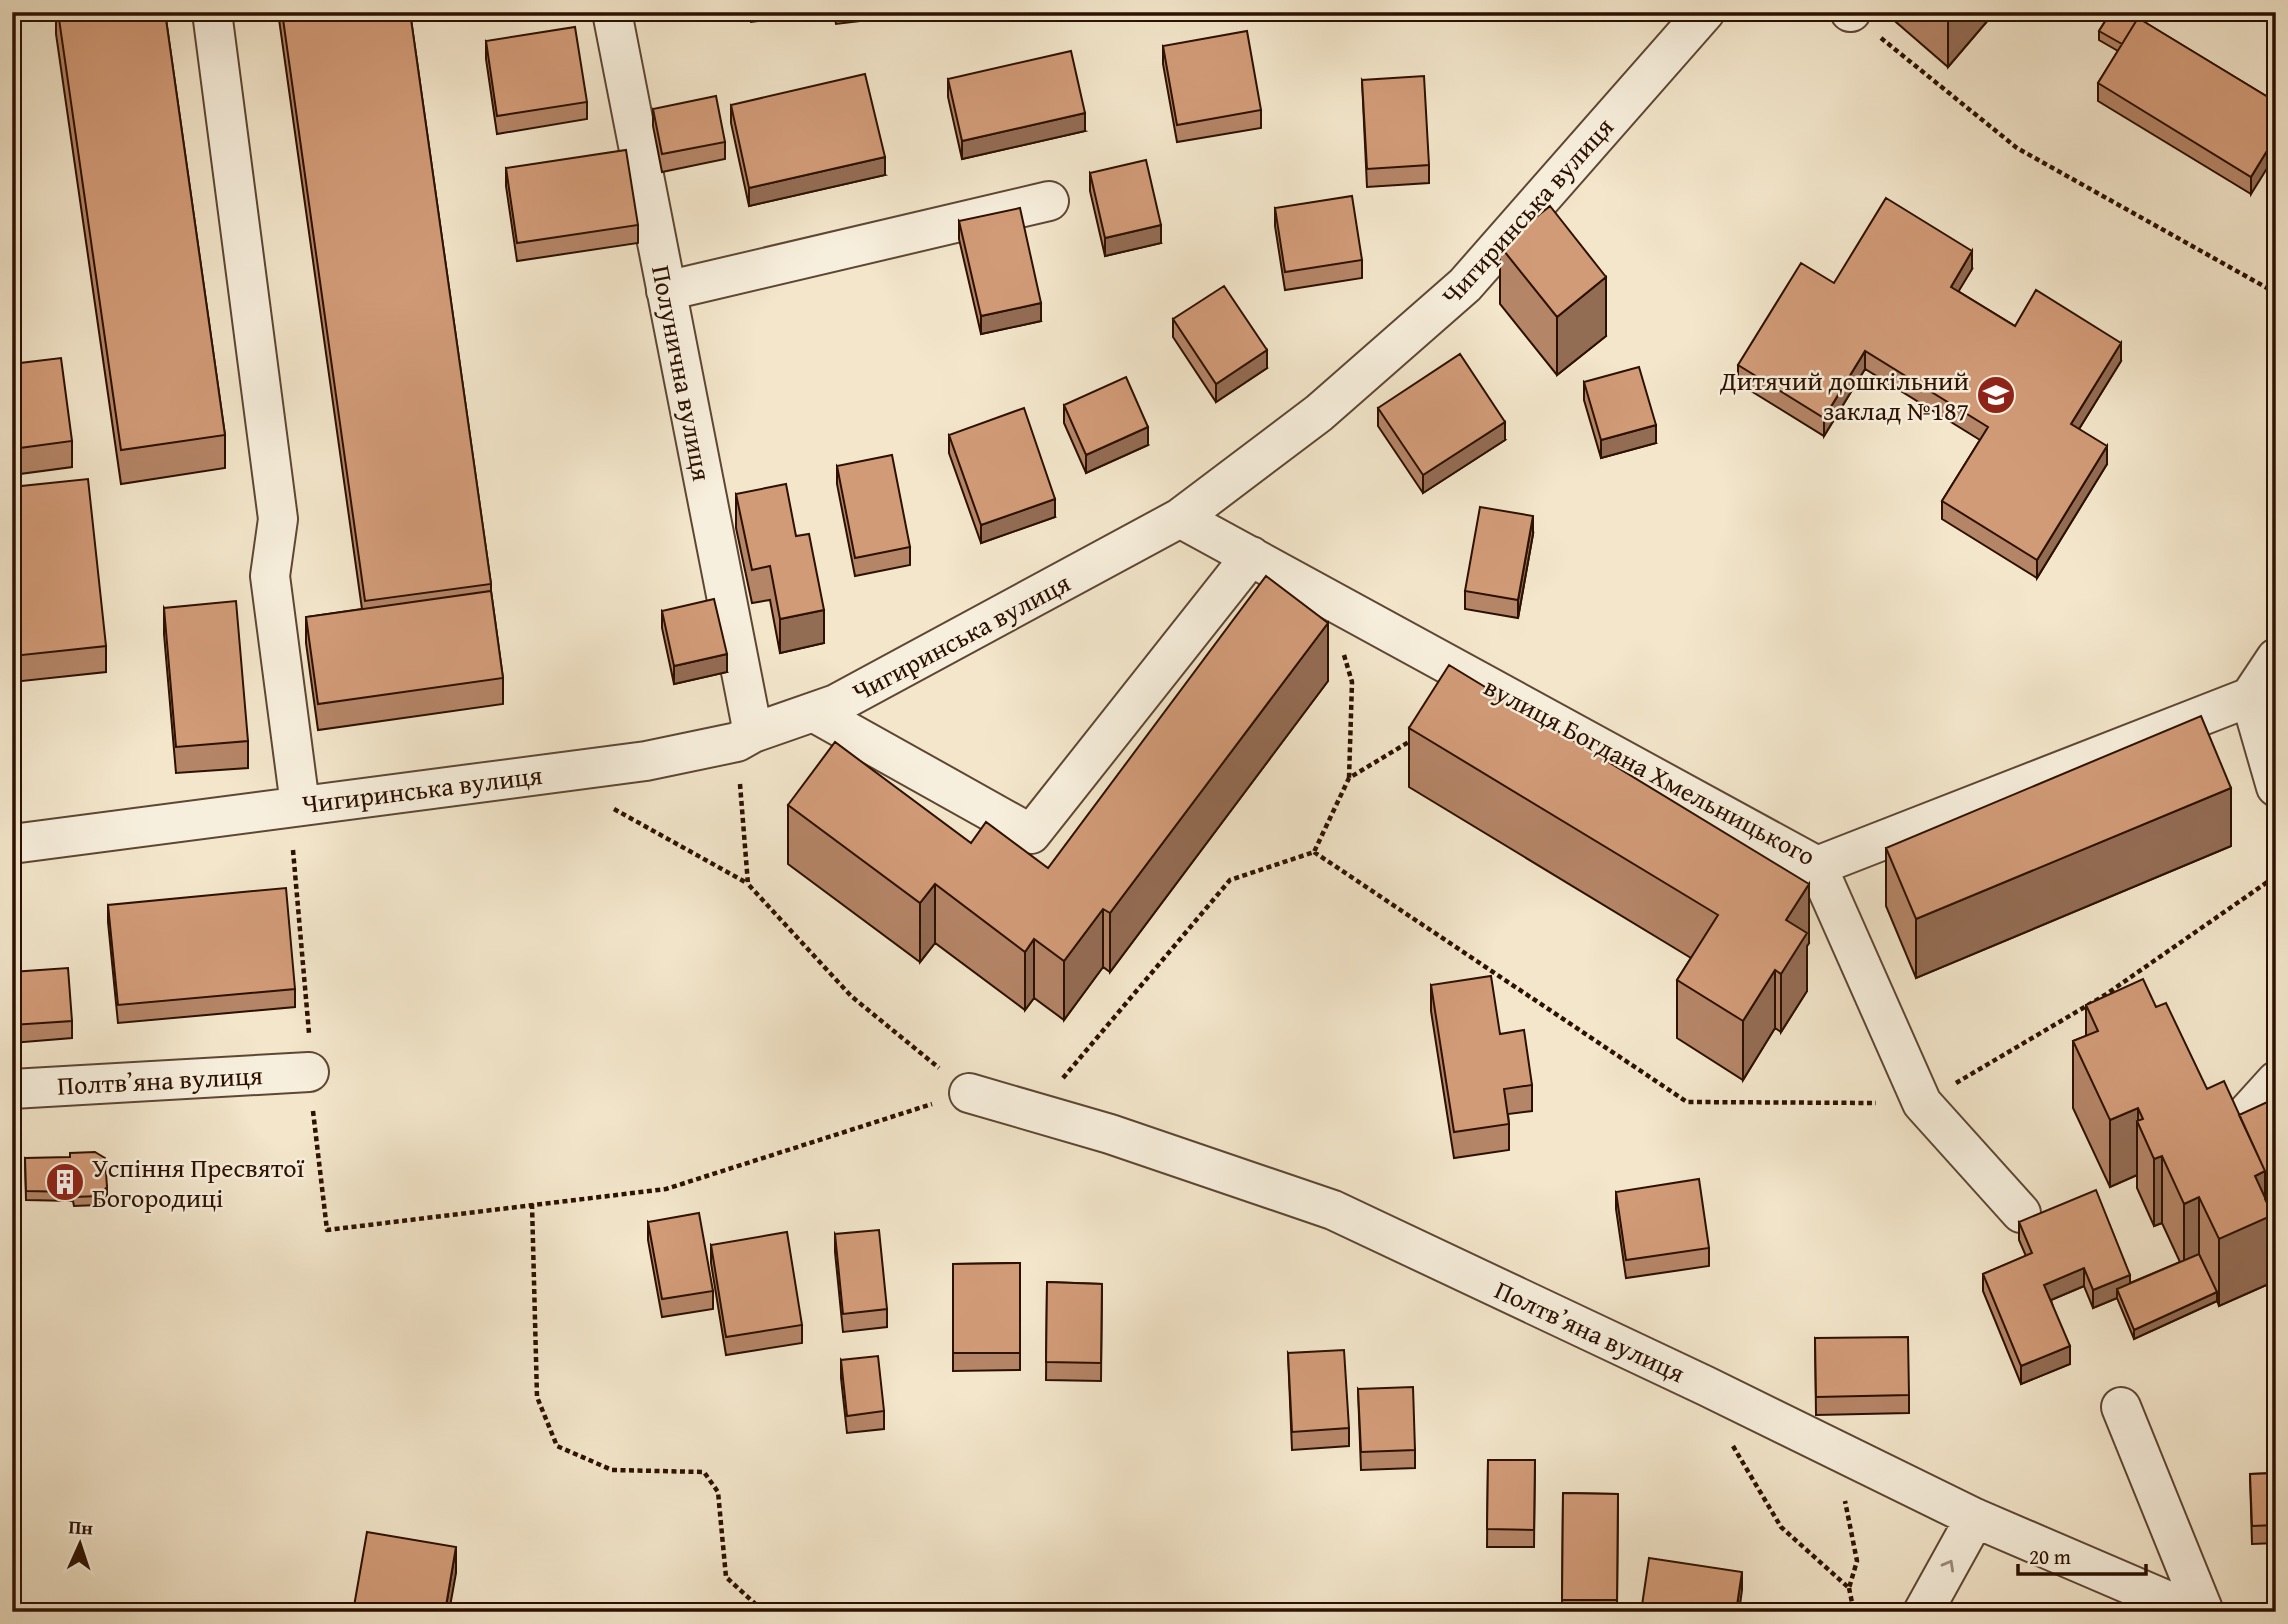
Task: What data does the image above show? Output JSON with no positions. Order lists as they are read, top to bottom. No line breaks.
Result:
{"streets":{"street":["Чигиринська вулиця","Полунична вулиця","вулиця Богдана Хмельницького","Полтвʼяна вулиця"]},"crossings":[["Чигиринська вулиця","Полунична вулиця"],["Чигиринська вулиця","вулиця Богдана Хмельницького"]],"places":{"school or university":["Дитячий дошкільний заклад №187"],"building":["Успіння Пресвятої Богородиці"]},"scale_bar":"20 m","north":"top"}
